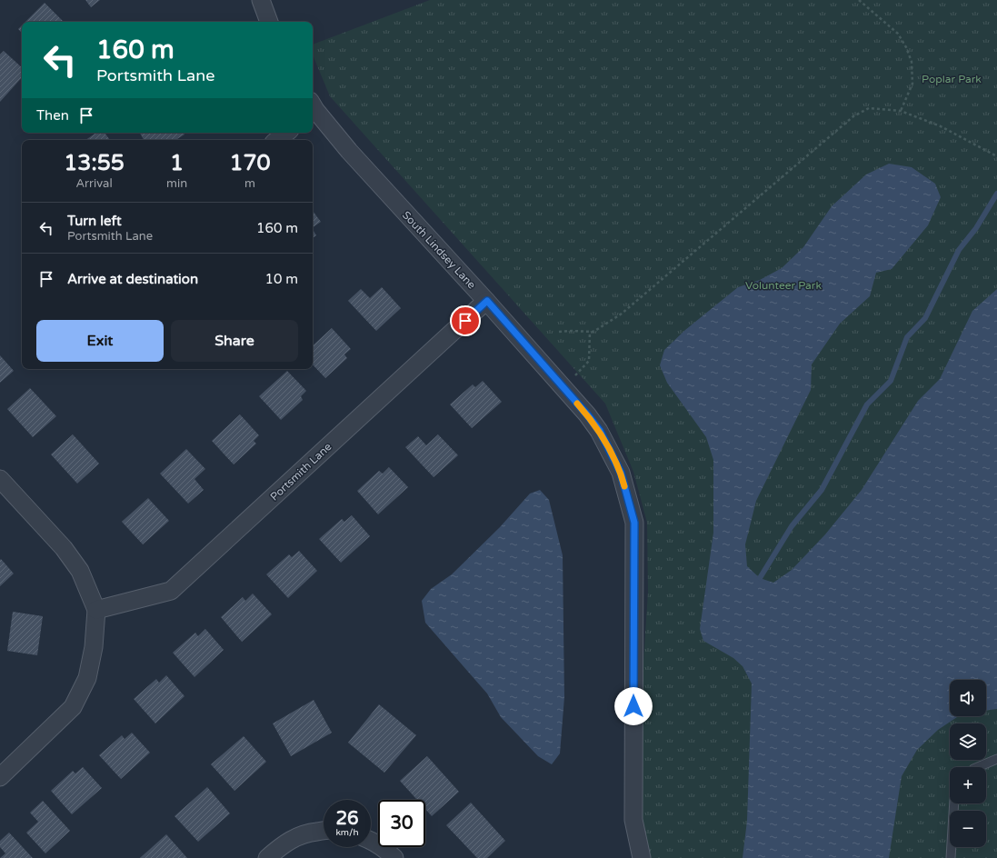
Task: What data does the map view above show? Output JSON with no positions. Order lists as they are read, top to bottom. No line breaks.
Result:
{"streets":{"street":["South Lindsey Lane","Portsmith Lane"]},"crossings":[["South Lindsey Lane","Portsmith Lane"]],"parks":["Poplar Park","Volunteer Park"],"page":{"turn":["160 m","Portsmith Lane"],"then":"Then","eta":["13:55","Arrival","1","min","170","m"],"list":[{"name":"Turn left","note":"Portsmith Lane","value":"160 m"},{"name":"Arrive at destination","value":"10 m"}],"buttons":["Exit","Share"],"map_buttons":["+","−"],"speed":"26 km/h","limit":"30"}}
